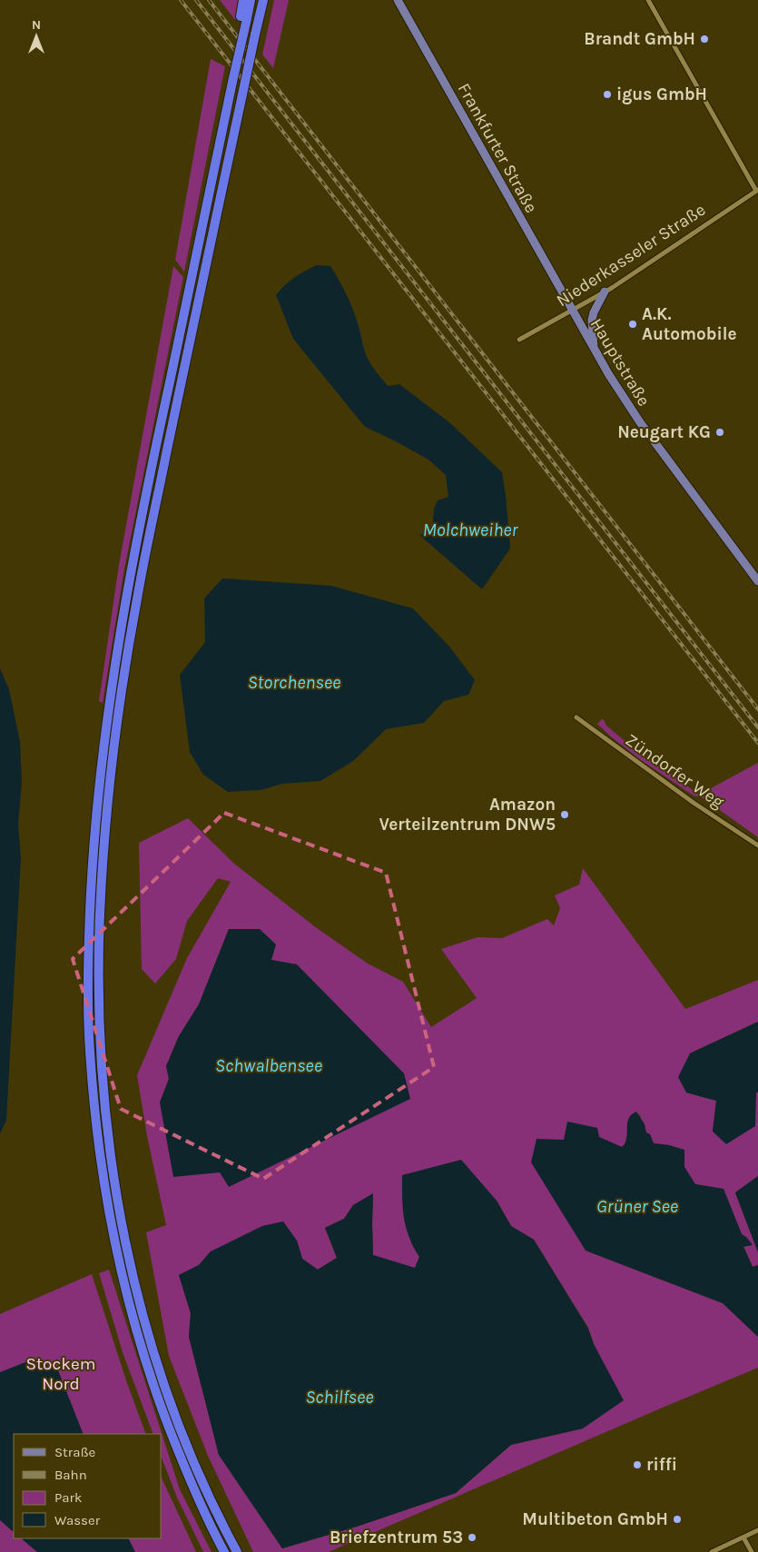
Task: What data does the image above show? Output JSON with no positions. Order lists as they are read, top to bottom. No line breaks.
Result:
{"streets":{"main road":["Frankfurter Straße","Hauptstraße"],"street":["Niederkasseler Straße","Zündorfer Weg"]},"crossings":[["Frankfurter Straße","Niederkasseler Straße"],["Frankfurter Straße","Hauptstraße"],["Niederkasseler Straße","Hauptstraße"]],"water":["Molchweiher","Storchensee","Schwalbensee","Grüner See","Schilfsee"],"parks":["Stockem Nord"],"places":["Brandt GmbH","igus GmbH","A.K. Automobile","Neugart KG","Amazon Verteilzentrum DNW5","riffi","Multibeton GmbH","Briefzentrum 53"],"legend":["Straße","Bahn","Park","Wasser"],"north":"top"}
